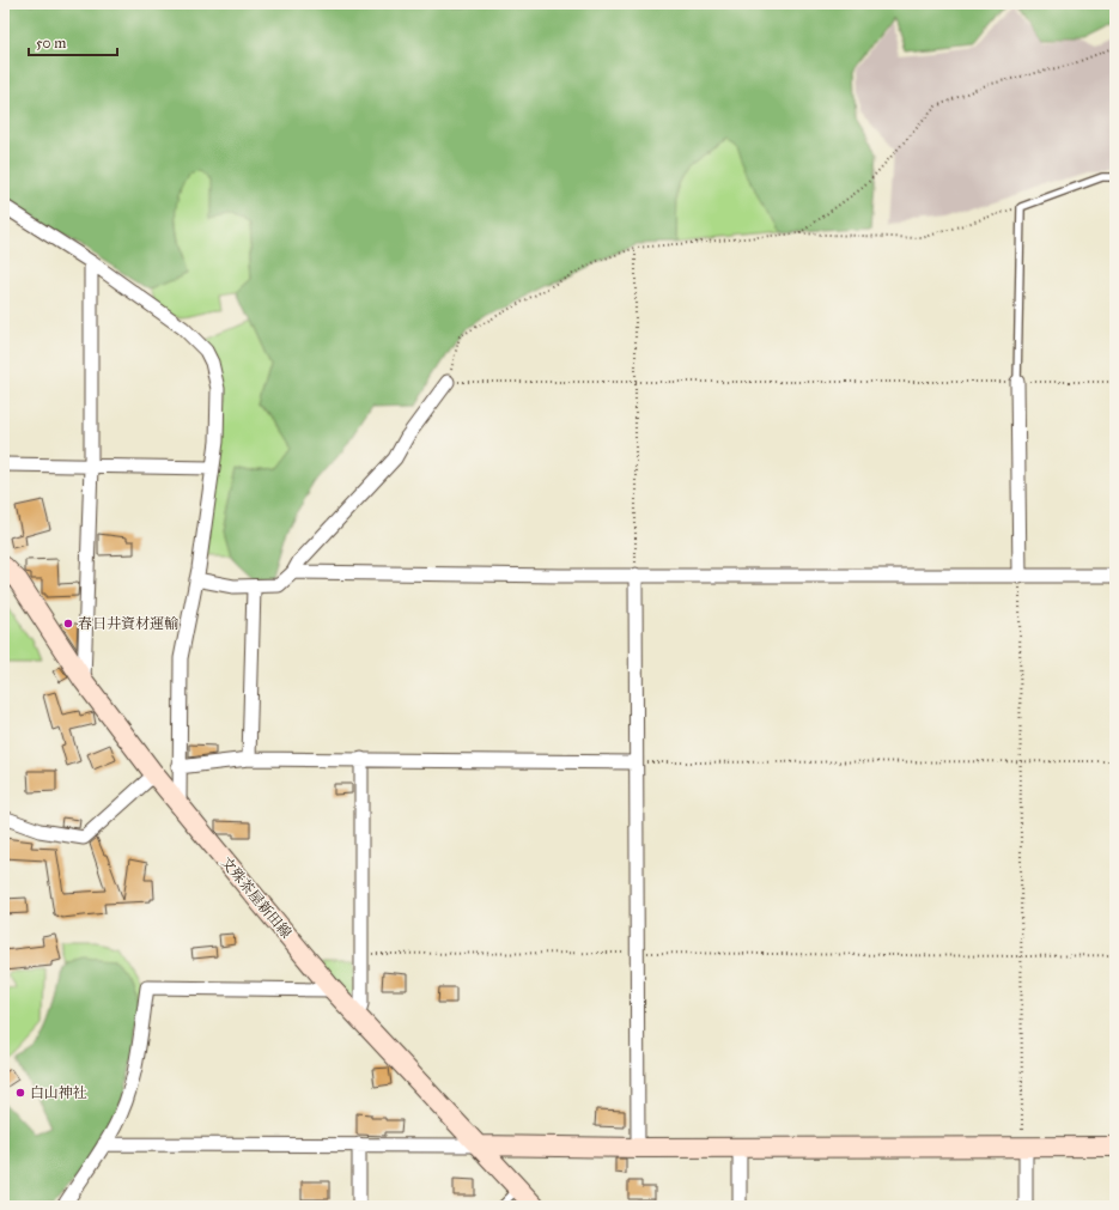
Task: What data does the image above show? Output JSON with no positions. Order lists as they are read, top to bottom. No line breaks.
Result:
{"streets":{"main road":["文殊茶屋新田線"]},"places":["春日井資材運輸","白山神社"],"scale_bar":"50 m"}
